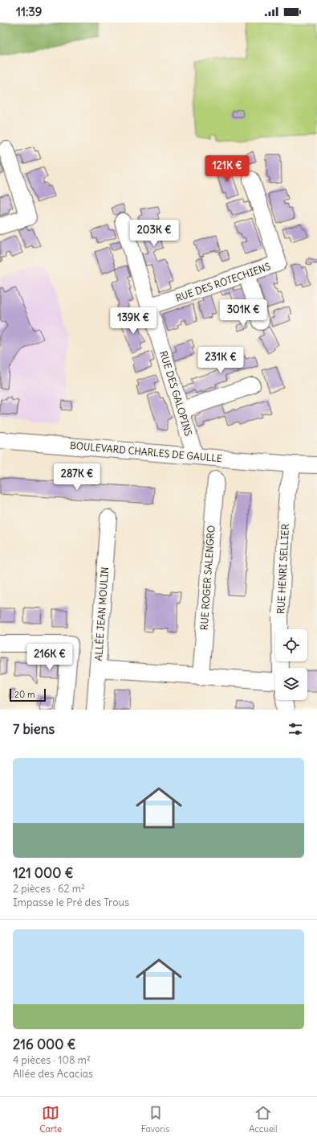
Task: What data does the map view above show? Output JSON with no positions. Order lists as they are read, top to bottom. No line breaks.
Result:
{"streets":{"street":["RUE DES ROTECHIENS","RUE DES GALOPINS","BOULEVARD CHARLES DE GAULLE","RUE HENRI SELLIER","RUE ROGER SALENGRO","ALLÉE JEAN MOULIN"]},"crossings":[["RUE DES ROTECHIENS","RUE DES GALOPINS"],["RUE DES GALOPINS","BOULEVARD CHARLES DE GAULLE"],["BOULEVARD CHARLES DE GAULLE","RUE HENRI SELLIER"]],"scale_bar":"20 m","page":{"status":"11:39","price":["121K €","203K €","301K €","139K €","231K €","287K €","216K €"],"scale":"20 m","heading":"7 biens","list":[{"name":"121 000 €","note":"2 pièces · 62 m² · Impasse le Pré des Trous"},{"name":"216 000 €","note":"4 pièces · 108 m² · Allée des Acacias"}],"tabs":["Carte","Favoris","Accueil"]}}
